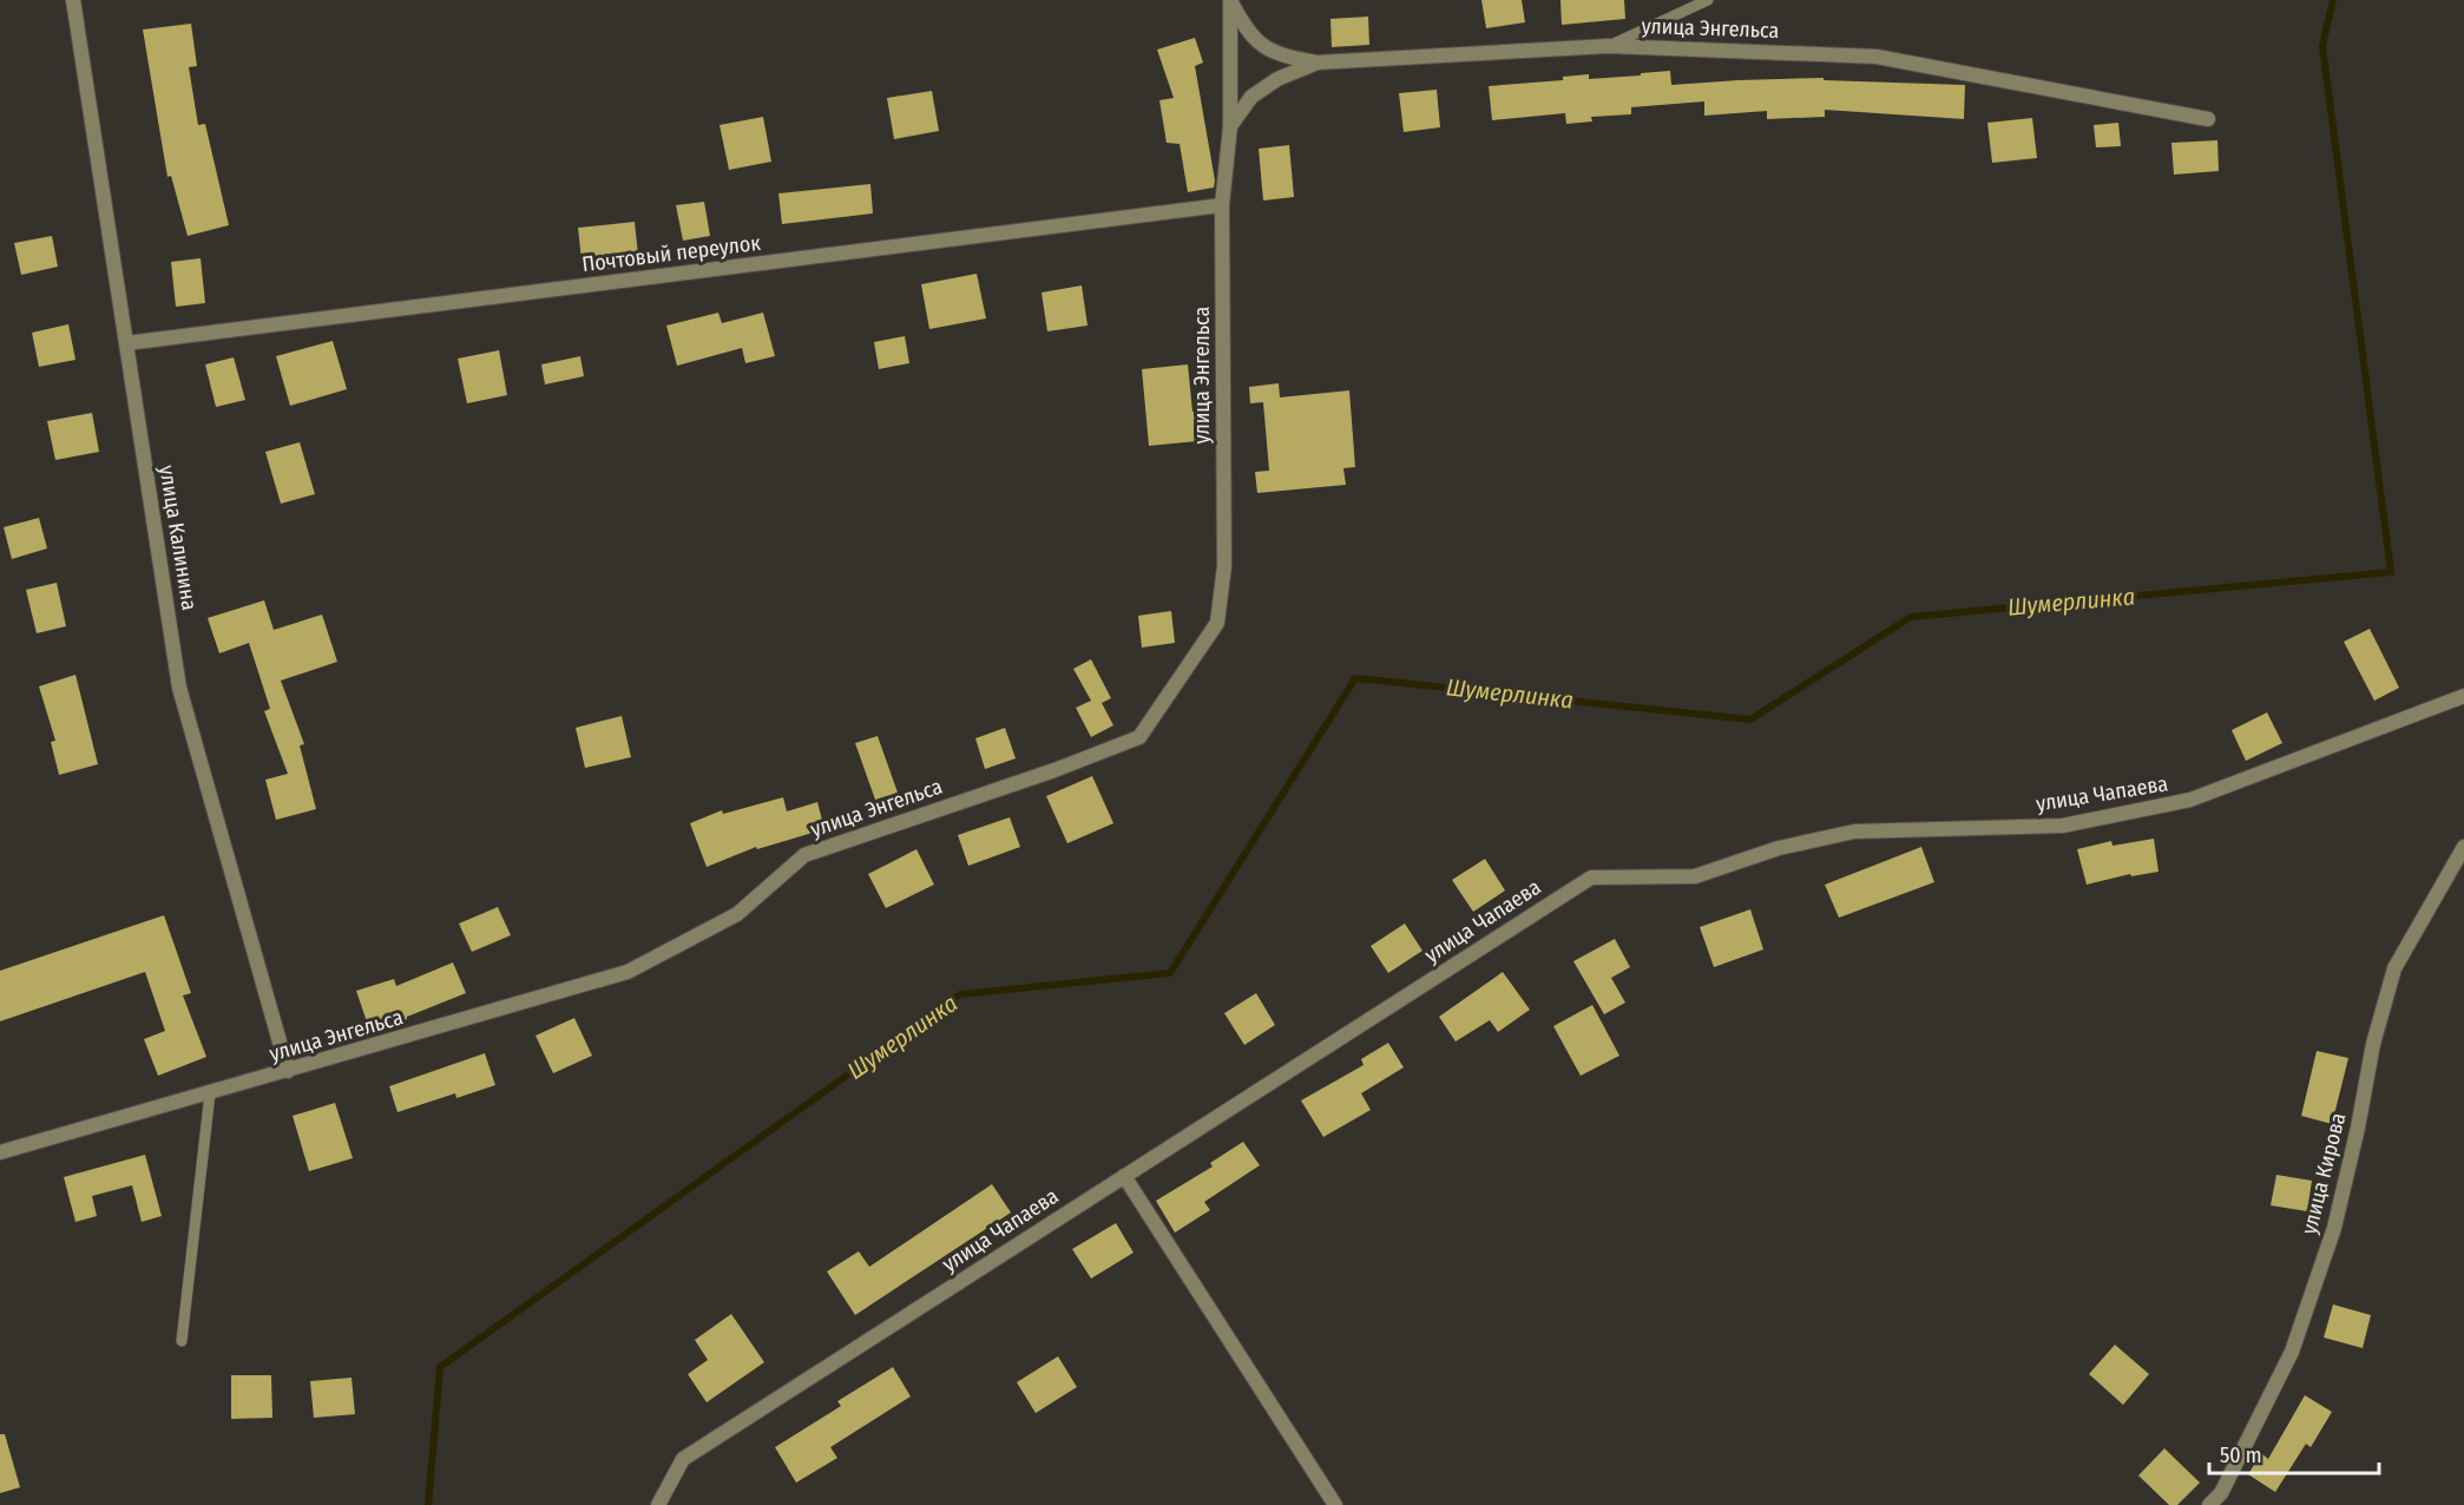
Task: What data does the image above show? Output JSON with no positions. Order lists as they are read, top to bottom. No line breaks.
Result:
{"streets":{"street":["улица Энгельса","Почтовый переулок","улица Калинина","улица Чапаева","улица Кирова"]},"crossings":[["улица Энгельса","Почтовый переулок"],["улица Энгельса","улица Калинина"],["Почтовый переулок","улица Калинина"]],"water":["Шумерлинка"],"scale_bar":"50 m"}
